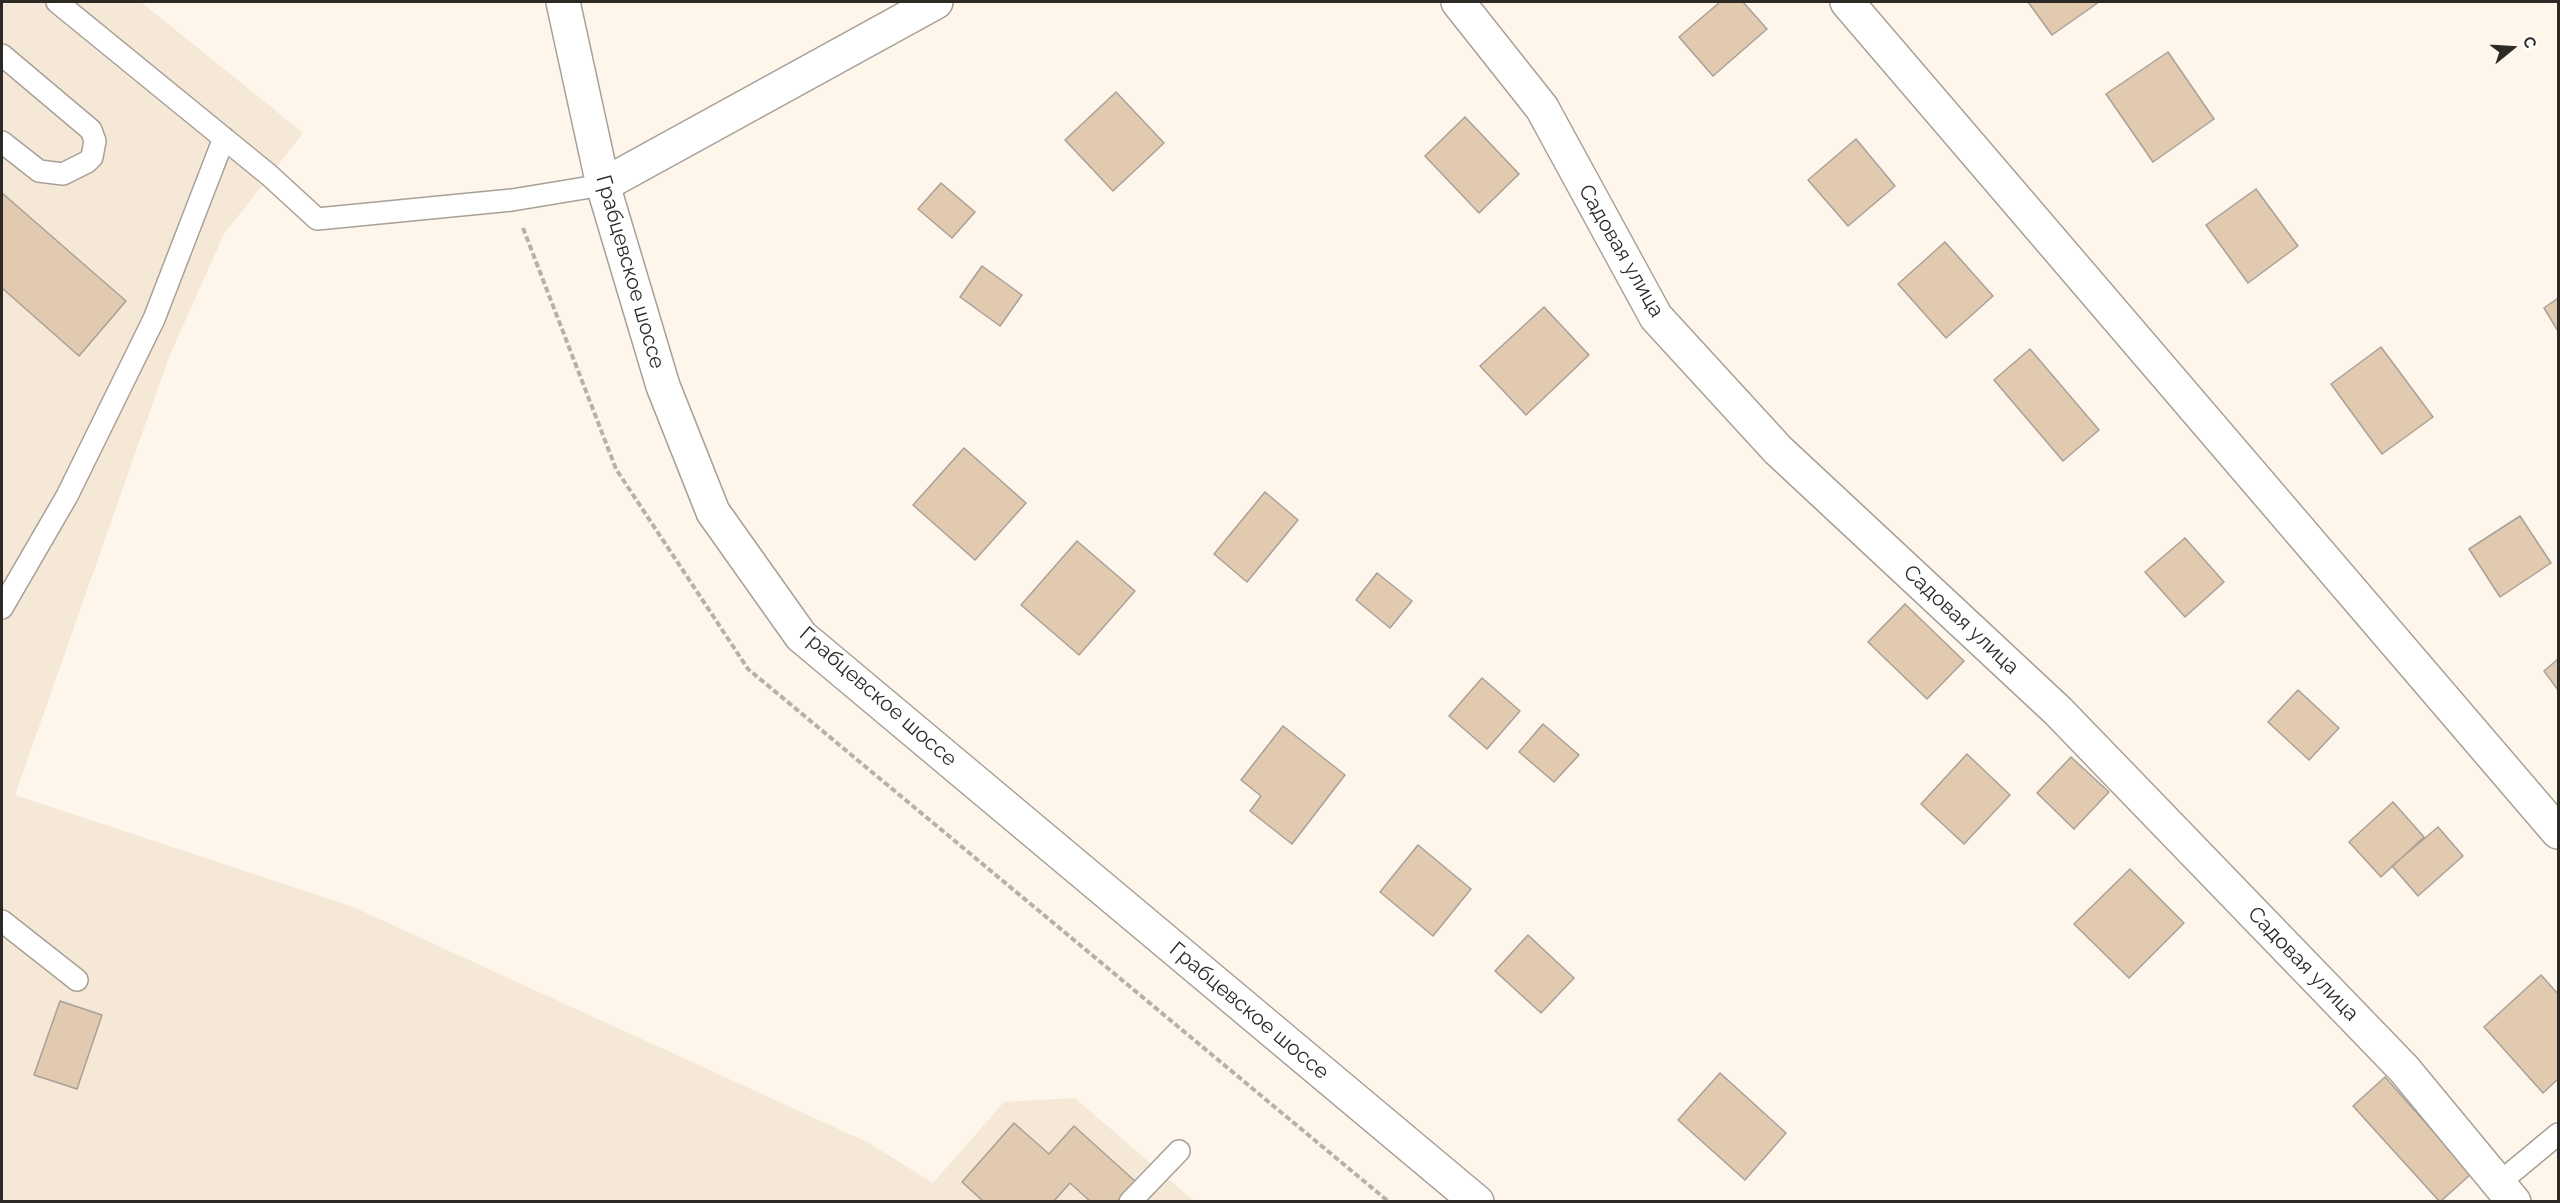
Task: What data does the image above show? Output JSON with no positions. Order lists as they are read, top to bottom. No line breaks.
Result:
{"streets":{"street":["Садовая улица","Грабцевское шоссе"]},"north":"right"}
